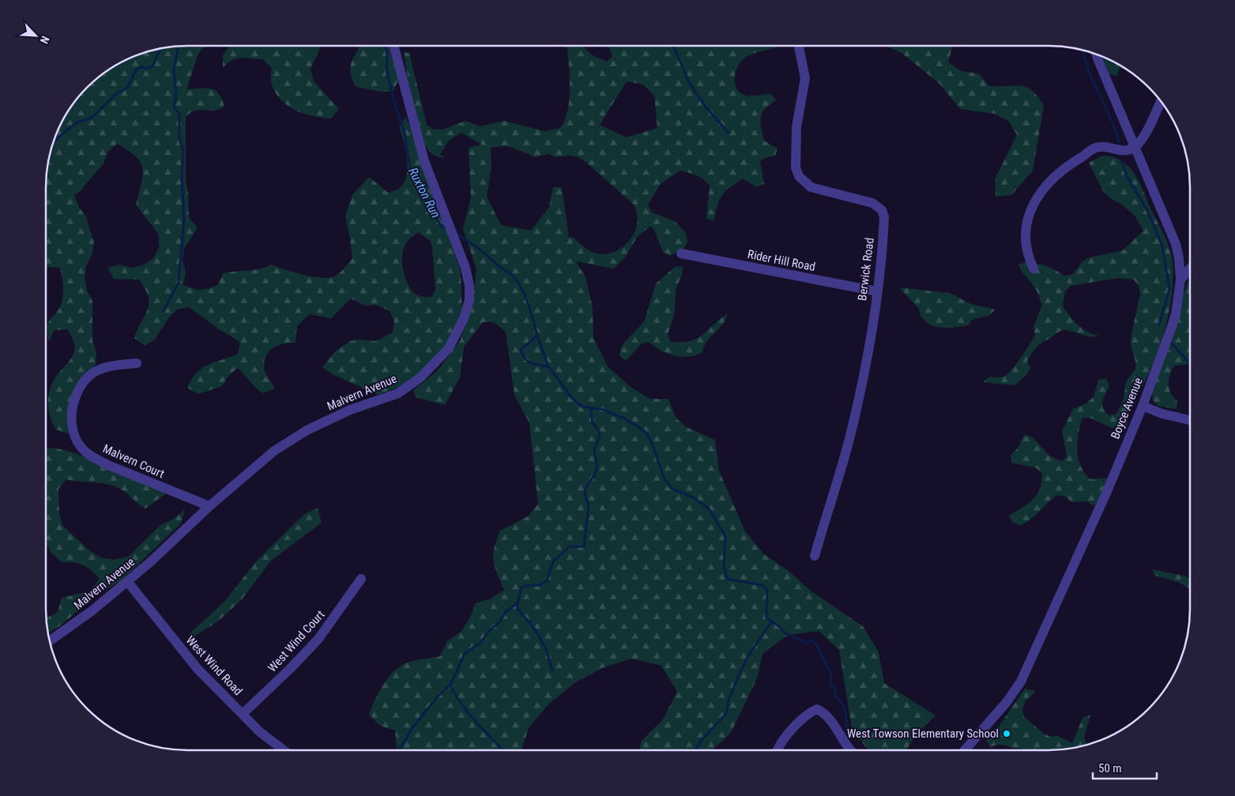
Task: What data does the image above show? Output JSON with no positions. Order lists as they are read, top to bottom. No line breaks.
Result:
{"streets":{"street":["Rider Hill Road","Berwick Road","Malvern Avenue","Boyce Avenue","Malvern Court","West Wind Court","West Wind Road"]},"crossings":[["Rider Hill Road","Berwick Road"],["Malvern Avenue","Malvern Court"],["Malvern Avenue","West Wind Road"],["West Wind Court","West Wind Road"]],"water":["Ruxton Run"],"places":["West Towson Elementary School"],"scale_bar":"50 m","north":"bottom right"}
